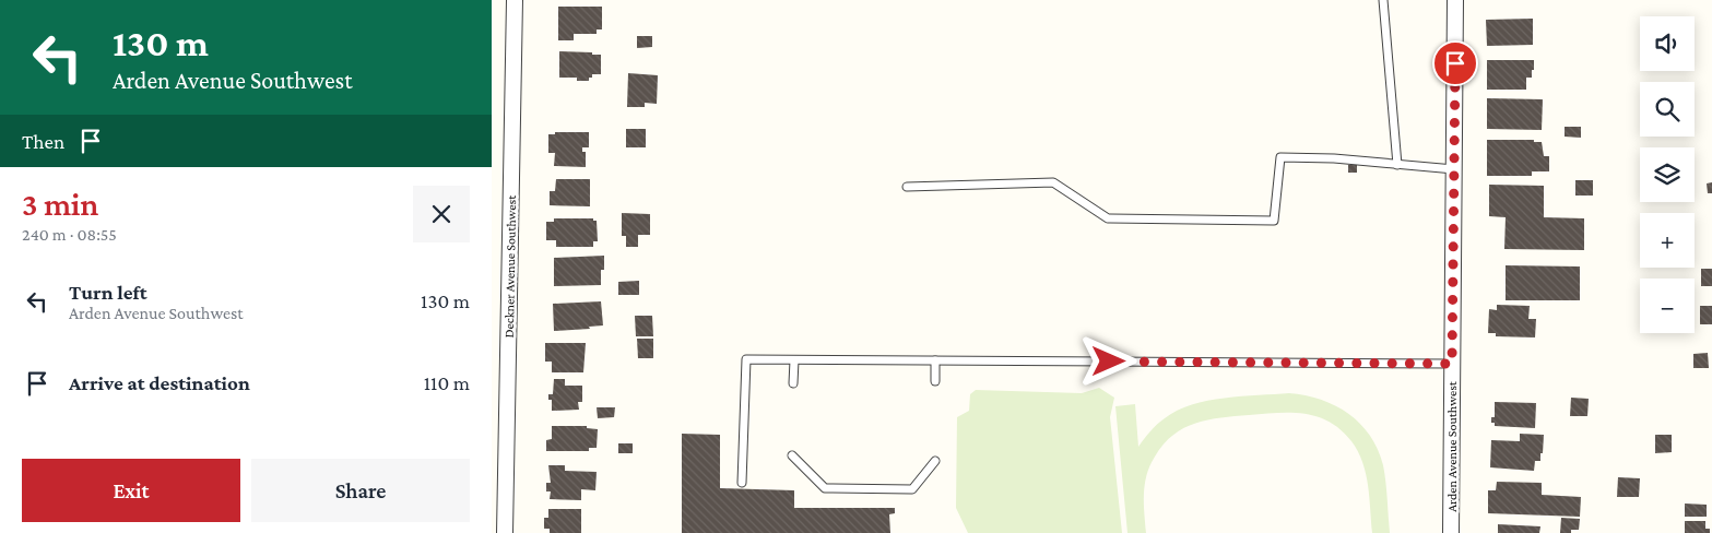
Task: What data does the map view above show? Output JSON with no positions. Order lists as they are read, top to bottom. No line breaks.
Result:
{"streets":{"street":["Deckner Avenue Southwest","Arden Avenue Southwest"]},"page":{"turn":["130 m","Arden Avenue Southwest"],"map_buttons":["+","−"],"then":"Then","heading":["3 min","240 m · 08:55"],"list":[{"name":"Turn left","note":"Arden Avenue Southwest","value":"130 m"},{"name":"Arrive at destination","value":"110 m"}],"buttons":["Exit","Share"]}}
